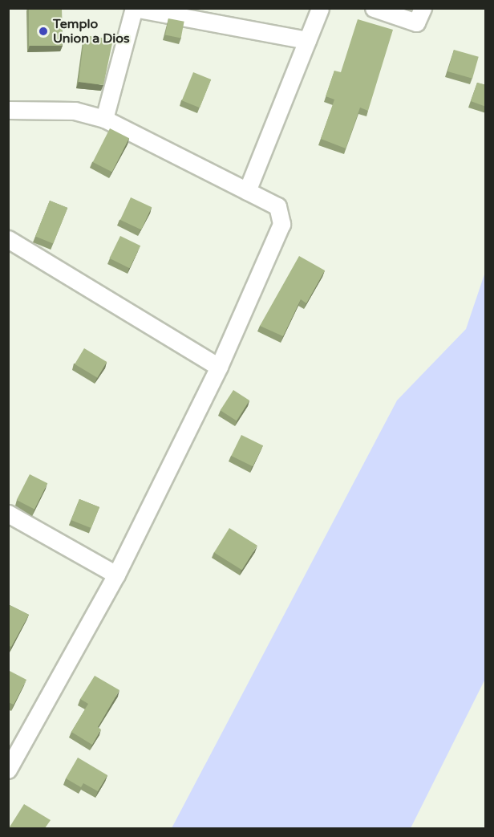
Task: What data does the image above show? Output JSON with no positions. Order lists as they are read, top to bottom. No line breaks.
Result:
{"places":["Templo Union a Dios"]}
